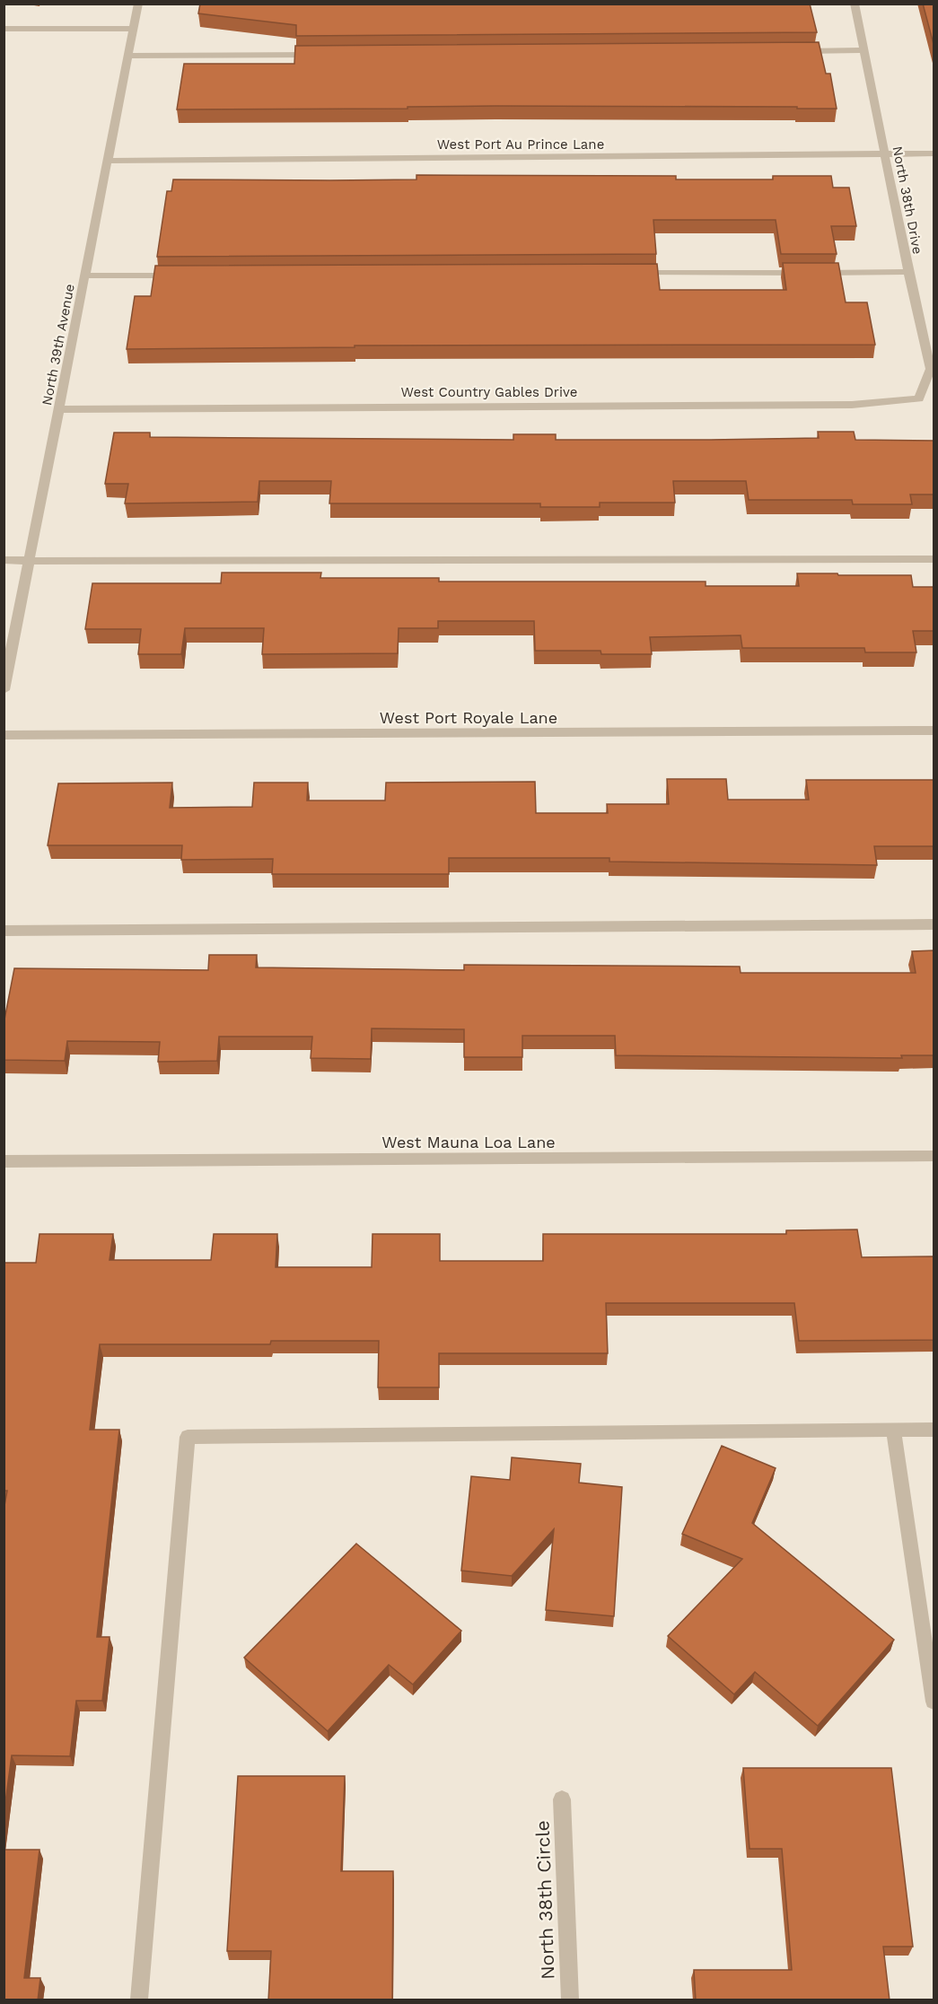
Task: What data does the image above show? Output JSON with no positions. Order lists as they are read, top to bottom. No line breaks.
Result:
{"streets":{"street":["West Port Au Prince Lane","North 38th Drive","North 39th Avenue","West Country Gables Drive","West Port Royale Lane","West Mauna Loa Lane","North 38th Circle"]},"crossings":[["West Port Au Prince Lane","North 38th Drive"],["West Port Au Prince Lane","North 39th Avenue"],["North 38th Drive","West Country Gables Drive"],["North 39th Avenue","West Country Gables Drive"]]}
